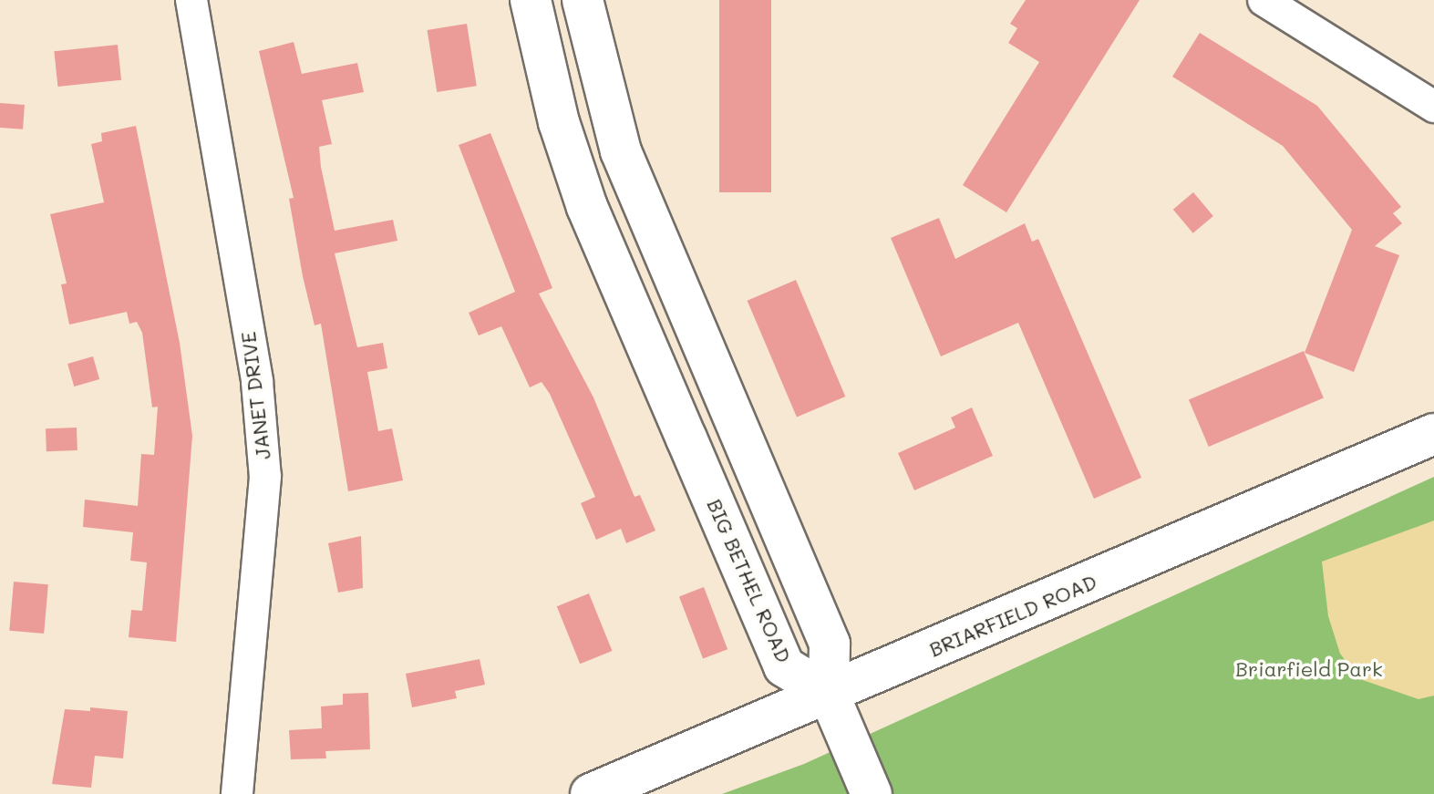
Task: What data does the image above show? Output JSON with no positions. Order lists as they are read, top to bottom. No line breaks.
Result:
{"streets":{"main road":["BIG BETHEL ROAD","BRIARFIELD ROAD"],"street":["JANET DRIVE"]},"crossings":[["BIG BETHEL ROAD","BRIARFIELD ROAD"]],"parks":["Briarfield Park"]}
